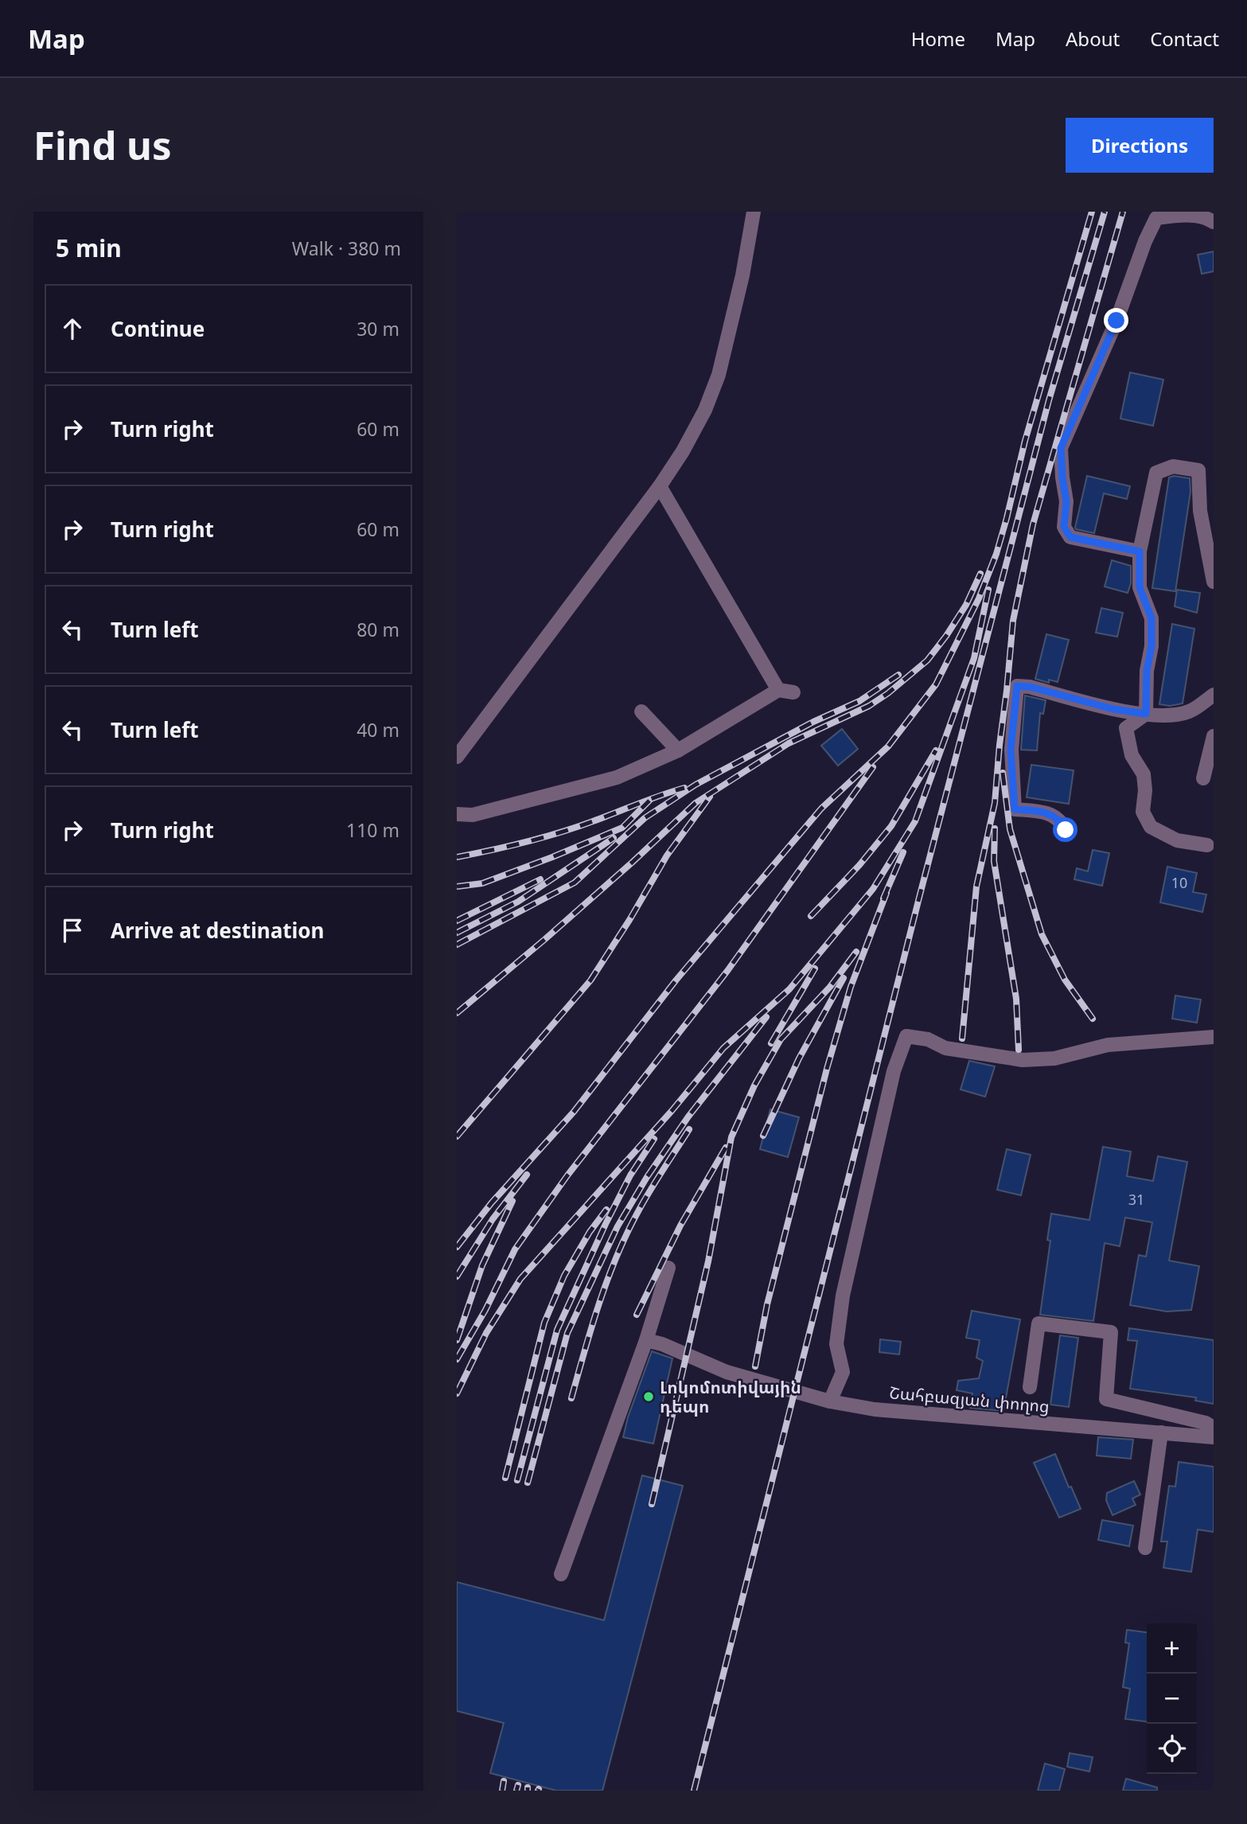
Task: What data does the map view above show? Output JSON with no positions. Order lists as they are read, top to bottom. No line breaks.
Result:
{"streets":{"street":["Շահբազյան փողոց"]},"places":["Լոկոմոտիվային դեպո"],"house_numbers":["10","31"],"page":{"header":"Map","nav":["Home","Map","About","Contact"],"buttons":"Directions","title":"Find us","heading":["5 min","Walk · 380 m"],"list":[["Continue","30 m"],["Turn right","60 m"],["Turn right","60 m"],["Turn left","80 m"],["Turn left","40 m"],["Turn right","110 m"],"Arrive at destination"],"map_buttons":["+","−"]}}
